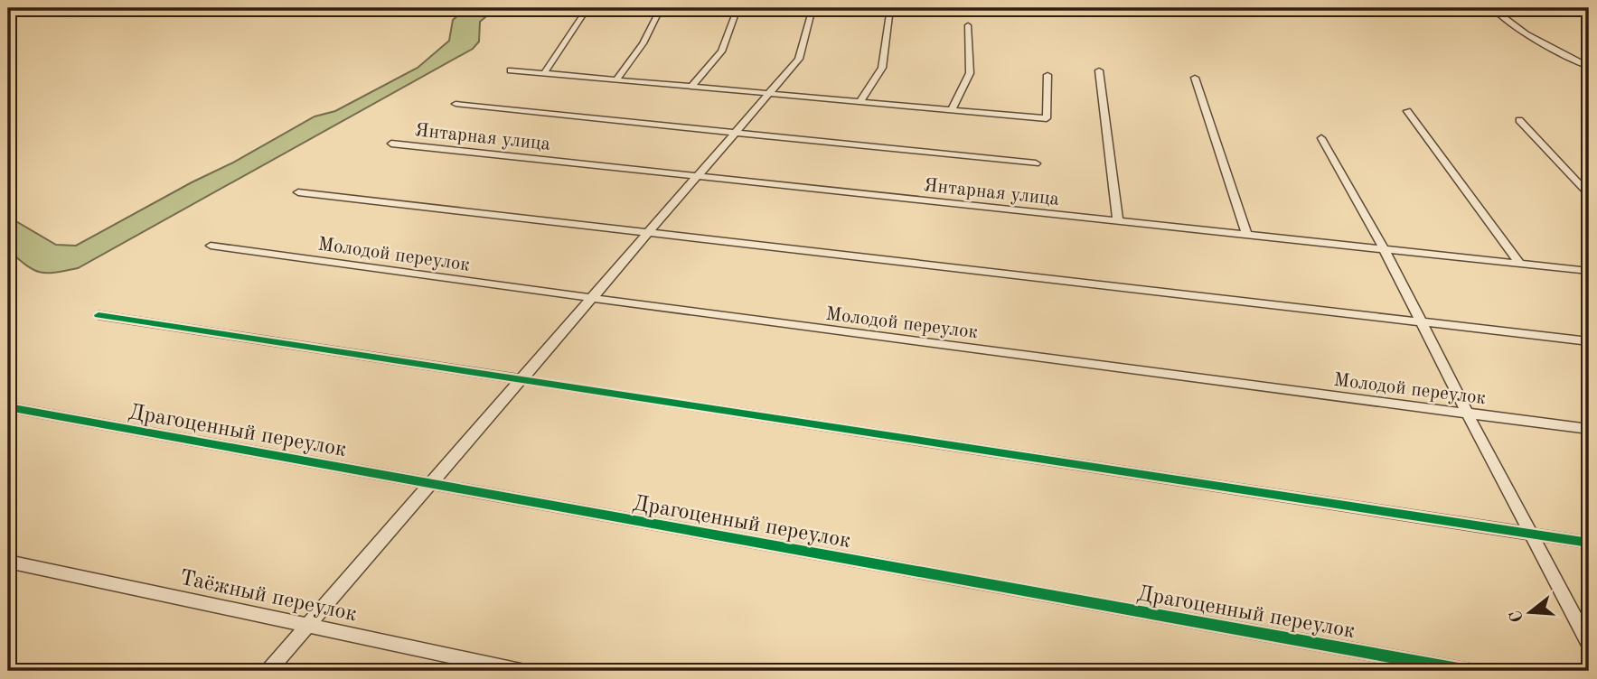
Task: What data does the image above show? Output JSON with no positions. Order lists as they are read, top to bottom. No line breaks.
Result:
{"streets":{"street":["Янтарная улица","Молодой переулок","Драгоценный переулок","Таёжный переулок"]},"north":"left"}
